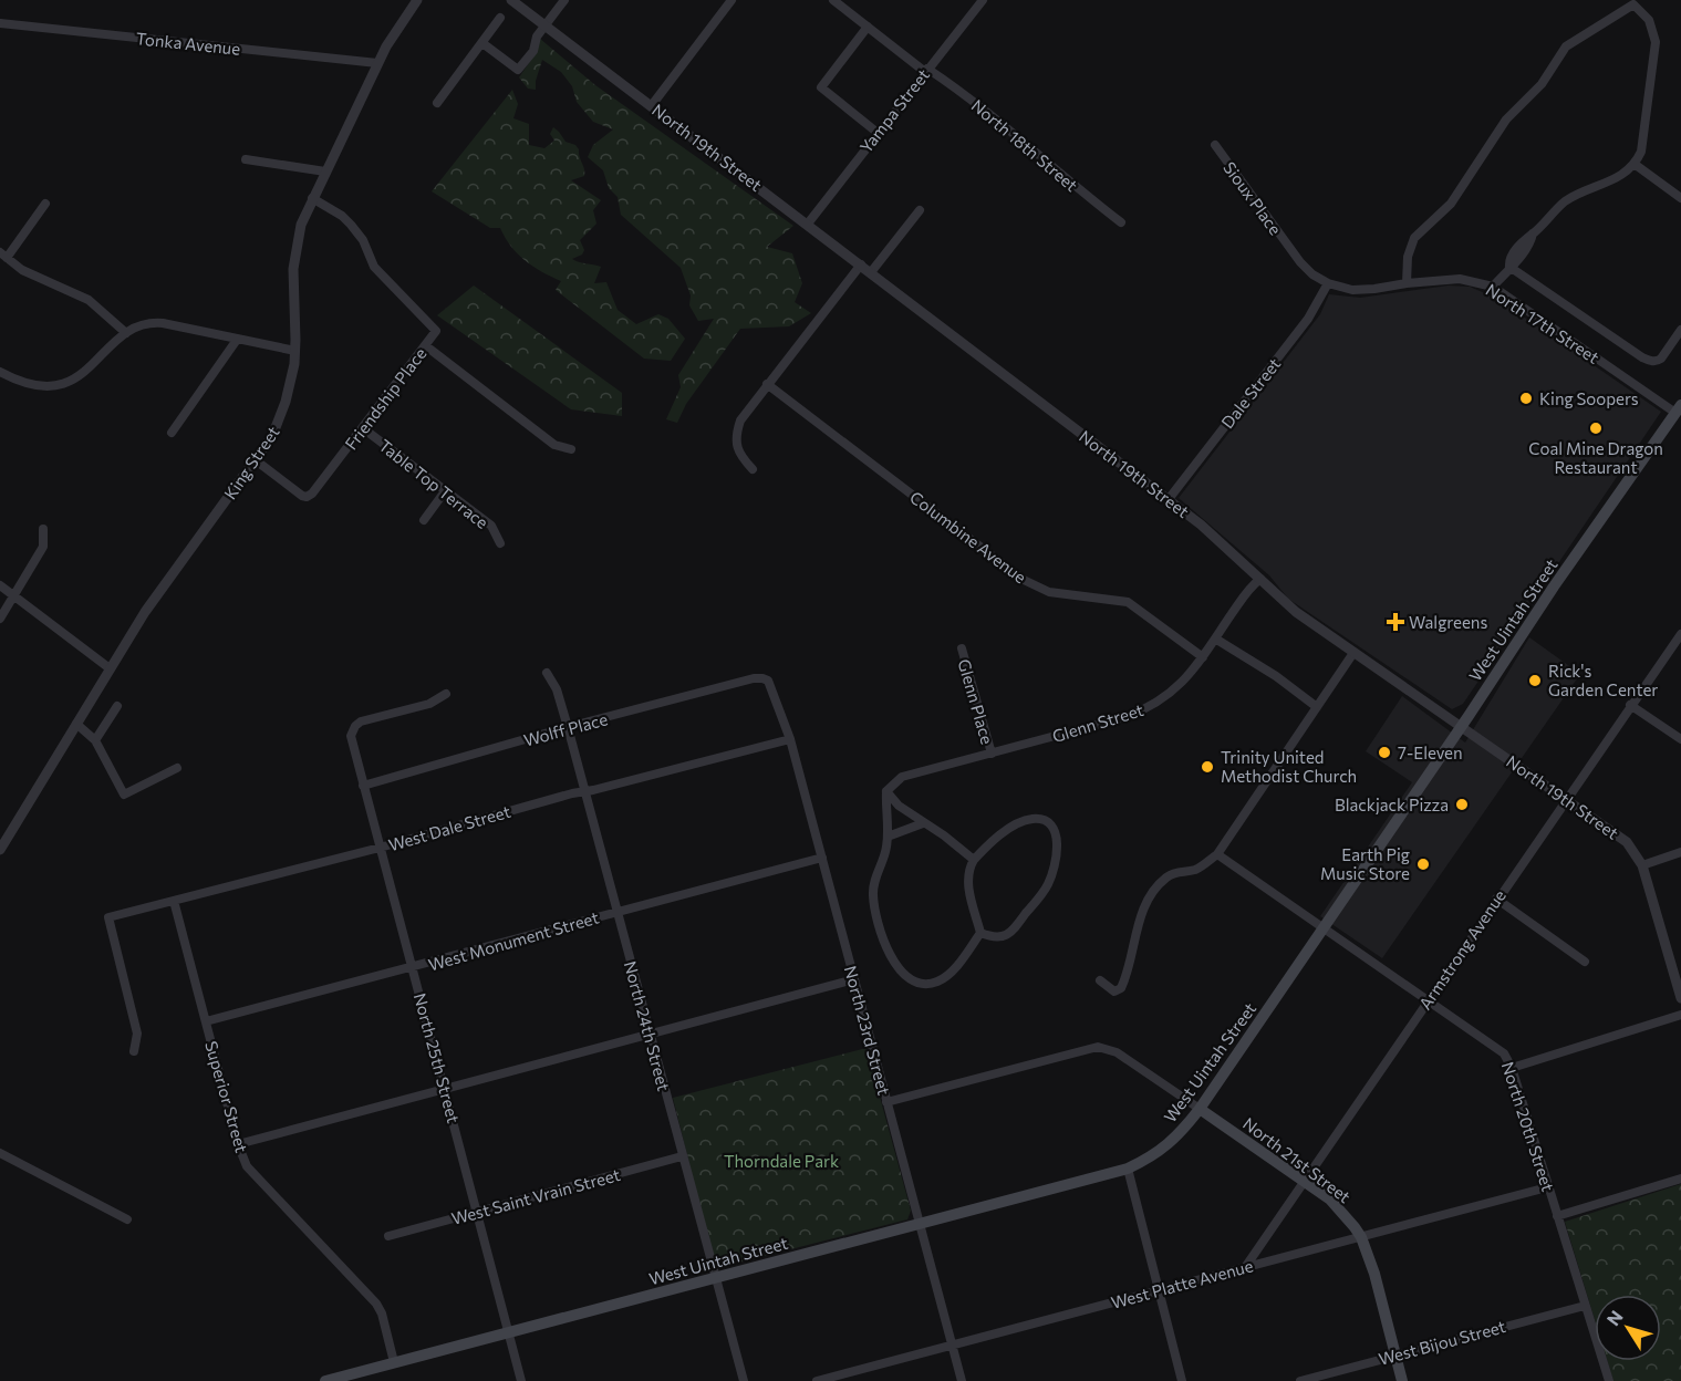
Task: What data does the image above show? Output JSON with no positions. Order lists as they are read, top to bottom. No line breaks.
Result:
{"streets":{"main road":["West Uintah Street","North 21st Street"],"street":["Tonka Avenue","Yampa Street","North 18th Street","North 19th Street","Sioux Place","North 17th Street","Dale Street","Friendship Place","King Street","Table Top Terrace","Columbine Avenue","Glenn Place","Glenn Street","Wolff Place","West Dale Street","West Monument Street","Armstrong Avenue","North 24th Street","North 23rd Street","North 25th Street","Superior Street","North 20th Street","West Saint Vrain Street","West Platte Avenue","West Bijou Street"]},"crossings":[["Tonka Avenue","King Street"],["Yampa Street","North 18th Street"],["Yampa Street","North 19th Street"],["North 19th Street","Dale Street"],["North 19th Street","West Uintah Street"],["North 19th Street","Glenn Street"],["North 19th Street","Armstrong Avenue"],["Sioux Place","North 17th Street"],["North 17th Street","Dale Street"],["North 17th Street","West Uintah Street"],["Friendship Place","King Street"],["Friendship Place","Table Top Terrace"],["Columbine Avenue","Glenn Street"],["West Uintah Street","North 24th Street"],["West Uintah Street","North 23rd Street"],["West Uintah Street","North 25th Street"],["West Uintah Street","Superior Street"],["West Uintah Street","North 20th Street"],["West Uintah Street","North 21st Street"],["Glenn Place","Glenn Street"],["Wolff Place","North 24th Street"],["Wolff Place","North 23rd Street"],["Wolff Place","North 25th Street"],["West Dale Street","North 24th Street"],["West Dale Street","North 23rd Street"],["West Dale Street","North 25th Street"],["West Dale Street","Superior Street"],["West Monument Street","North 24th Street"],["West Monument Street","North 23rd Street"],["West Monument Street","North 25th Street"],["West Monument Street","Superior Street"],["Armstrong Avenue","North 20th Street"],["Armstrong Avenue","North 21st Street"],["Armstrong Avenue","West Platte Avenue"],["North 24th Street","West Saint Vrain Street"],["North 23rd Street","North 21st Street"],["North 23rd Street","West Platte Avenue"],["North 25th Street","West Saint Vrain Street"],["North 20th Street","West Platte Avenue"],["North 20th Street","West Bijou Street"],["North 21st Street","West Platte Avenue"],["North 21st Street","West Bijou Street"]],"parks":["Thorndale Park"],"places":{"other":["King Soopers","Coal Mine Dragon Restaurant","Rick's Garden Center","7-Eleven","Trinity United Methodist Church","Blackjack Pizza","Earth Pig Music Store"],"health":["Walgreens"]},"north":"top left"}
